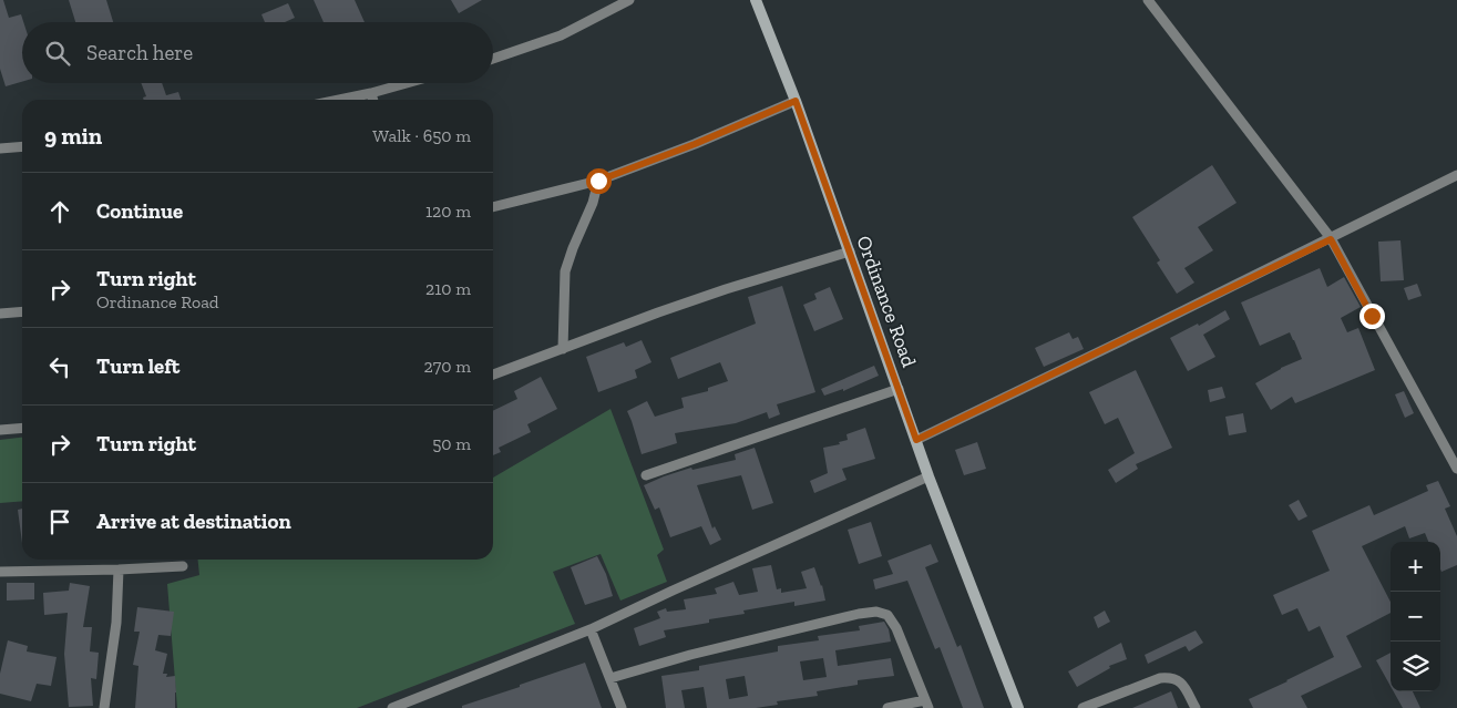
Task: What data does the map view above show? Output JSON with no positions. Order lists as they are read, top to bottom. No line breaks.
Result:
{"streets":{"street":["Ordinance Road"]},"page":{"search":"Search here","heading":["9 min","Walk · 650 m"],"list":[["Continue","120 m"],["Turn right","Ordinance Road","210 m"],["Turn left","270 m"],["Turn right","50 m"],"Arrive at destination"],"map_buttons":["+","−"]}}
